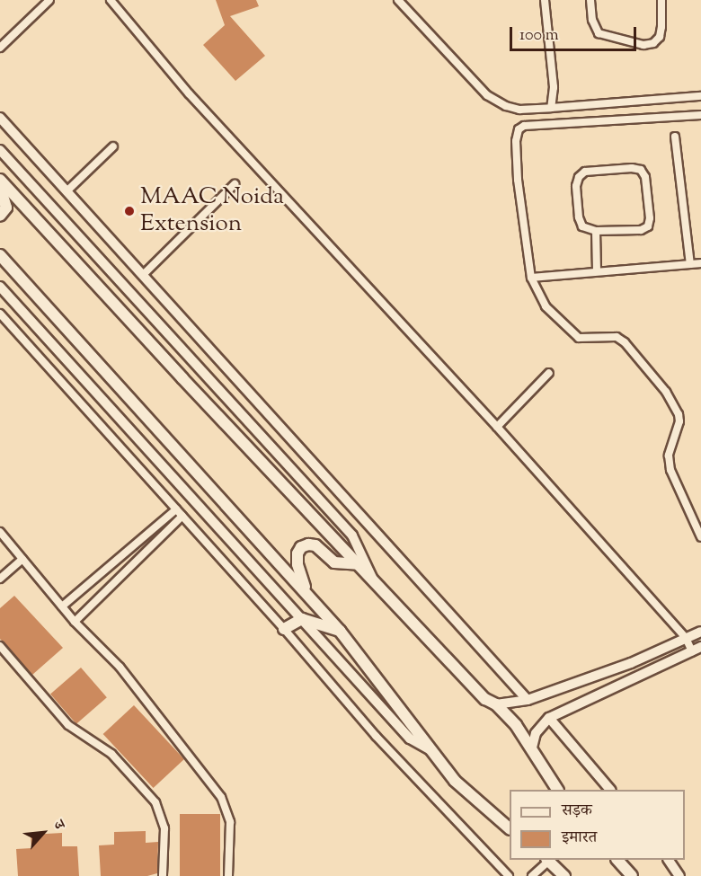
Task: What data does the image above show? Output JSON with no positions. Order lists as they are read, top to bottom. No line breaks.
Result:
{"places":["MAAC Noida Extension"],"legend":["सड़क","इमारत"],"scale_bar":"100 m","north":"top right"}
